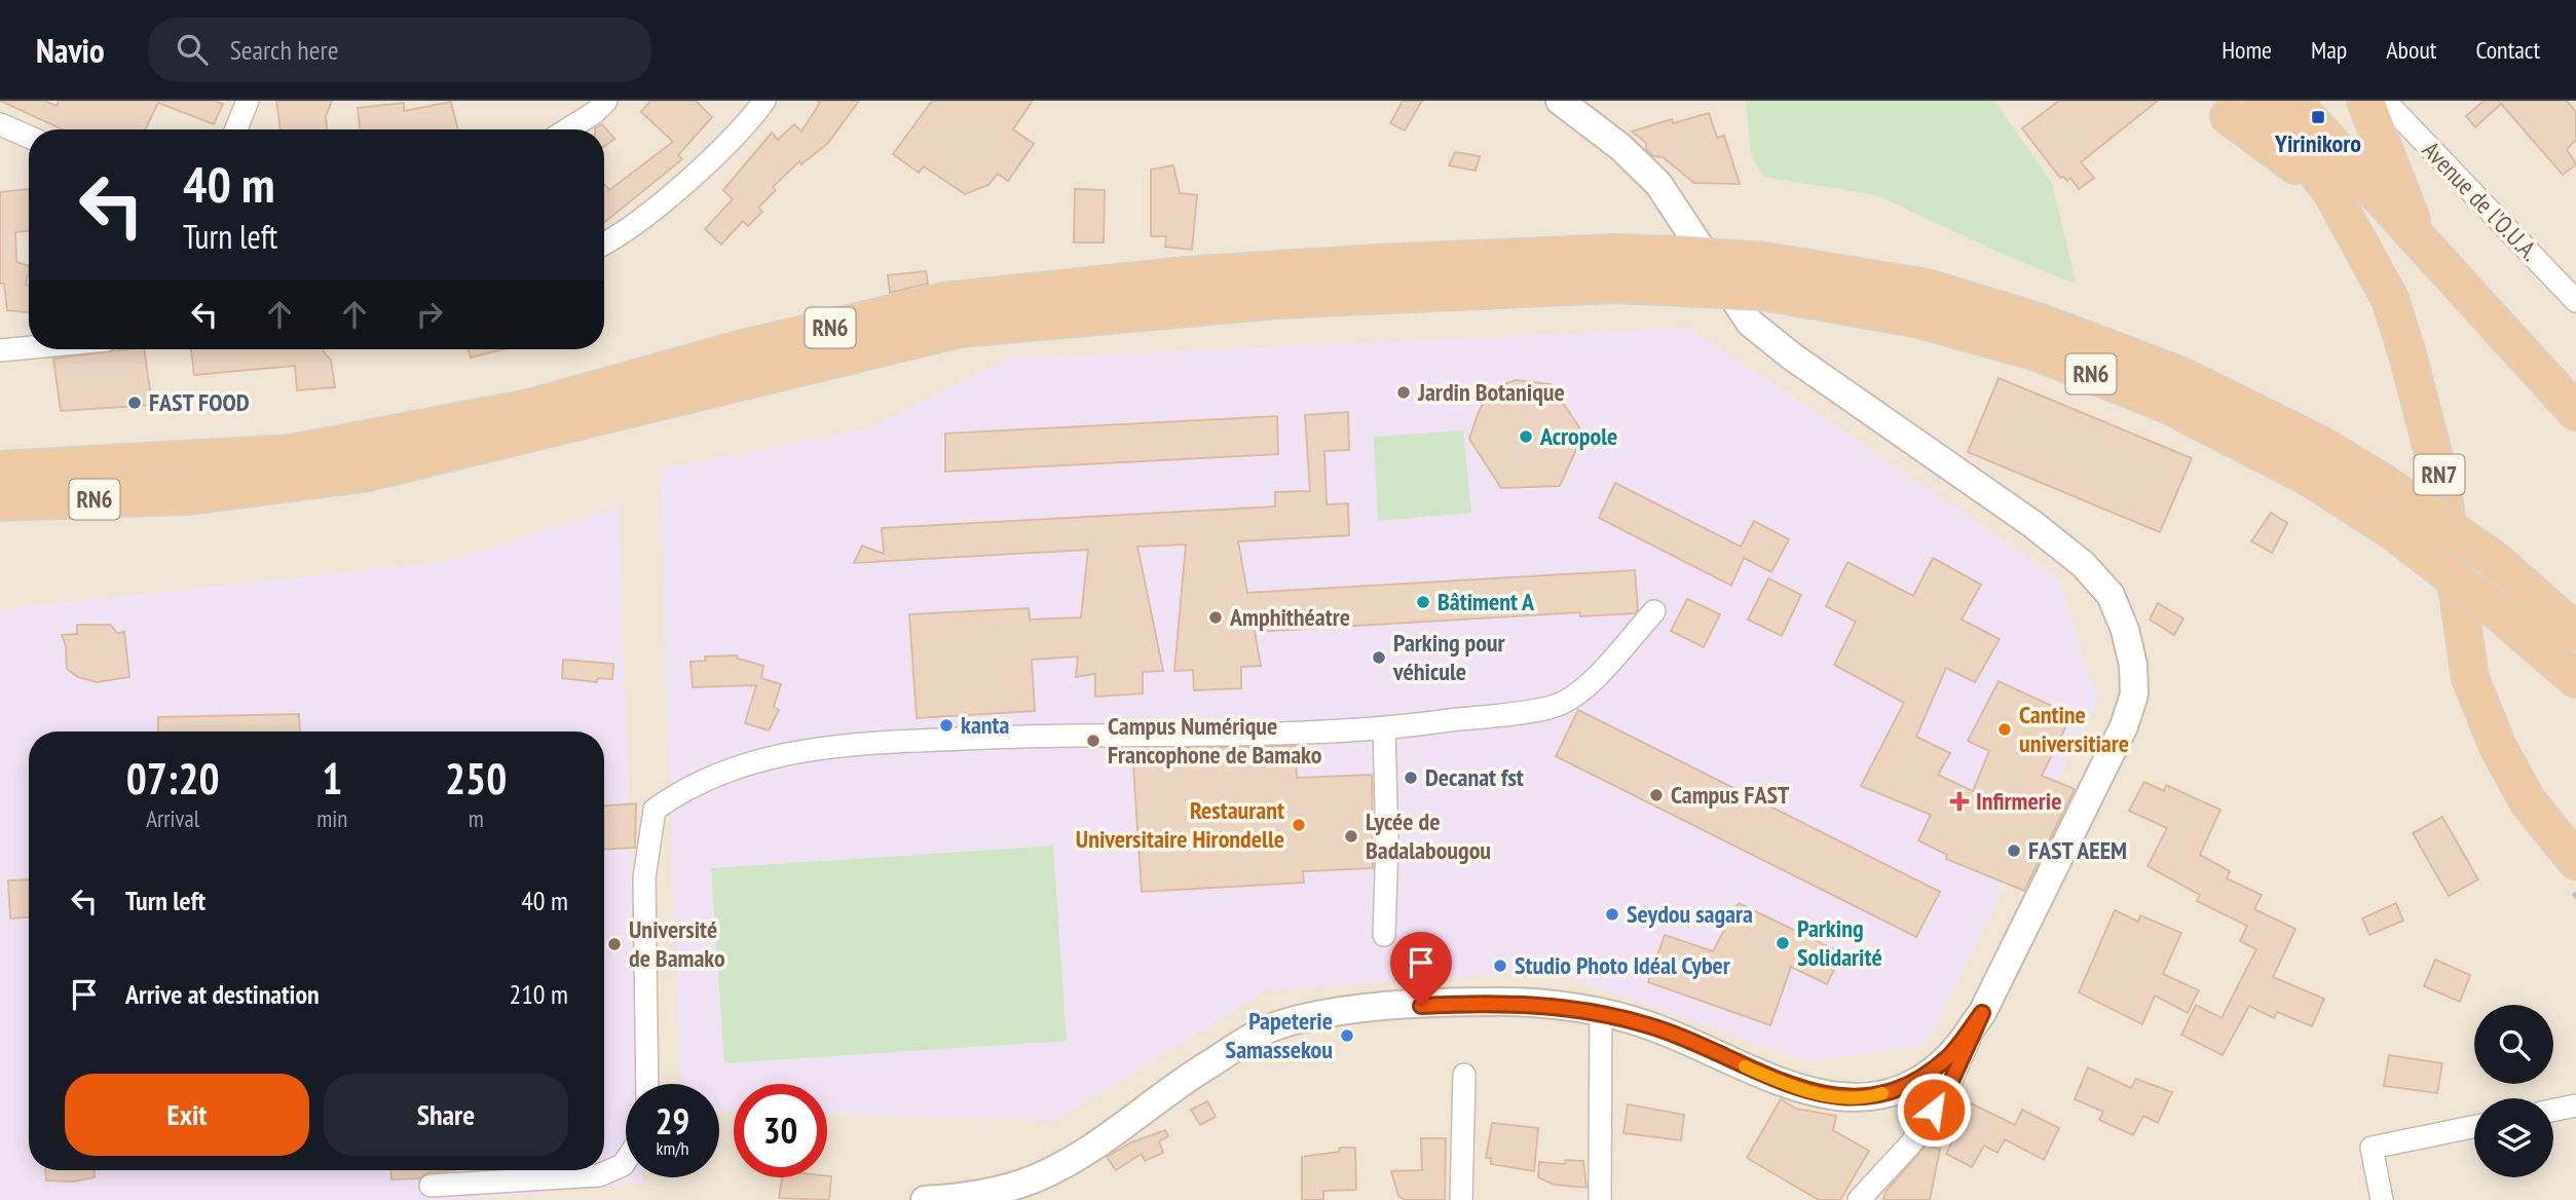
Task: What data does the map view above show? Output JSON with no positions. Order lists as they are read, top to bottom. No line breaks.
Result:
{"streets":{"highway":["RN6","RN7"],"street":["Avenue de l'O.U.A."]},"places":{"transit":["Yirinikoro"],"other":["Jardin Botanique","FAST FOOD","Acropole","Bâtiment A","Amphithéatre","Parking pour véhicule","kanta","Cantine universitiare","Campus Numérique Francophone de Bamako","Decanat fst","Campus FAST","Restaurant Universitaire Hirondelle","Lycée de Badalabougou","FAST AEEM","Seydou sagara","Parking Solidarité","Université de Bamako","Studio Photo Idéal Cyber","Papeterie Samassekou"],"health":["Infirmerie"]},"page":{"header":"Navio","search":"Search here","nav":["Home","Map","About","Contact"],"turn":["40 m","Turn left"],"eta":["07:20","Arrival","1","min","250","m"],"list":[{"name":"Turn left","value":"40 m"},{"name":"Arrive at destination","value":"210 m"}],"buttons":["Exit","Share"],"speed":"29 km/h","limit":"30"}}
